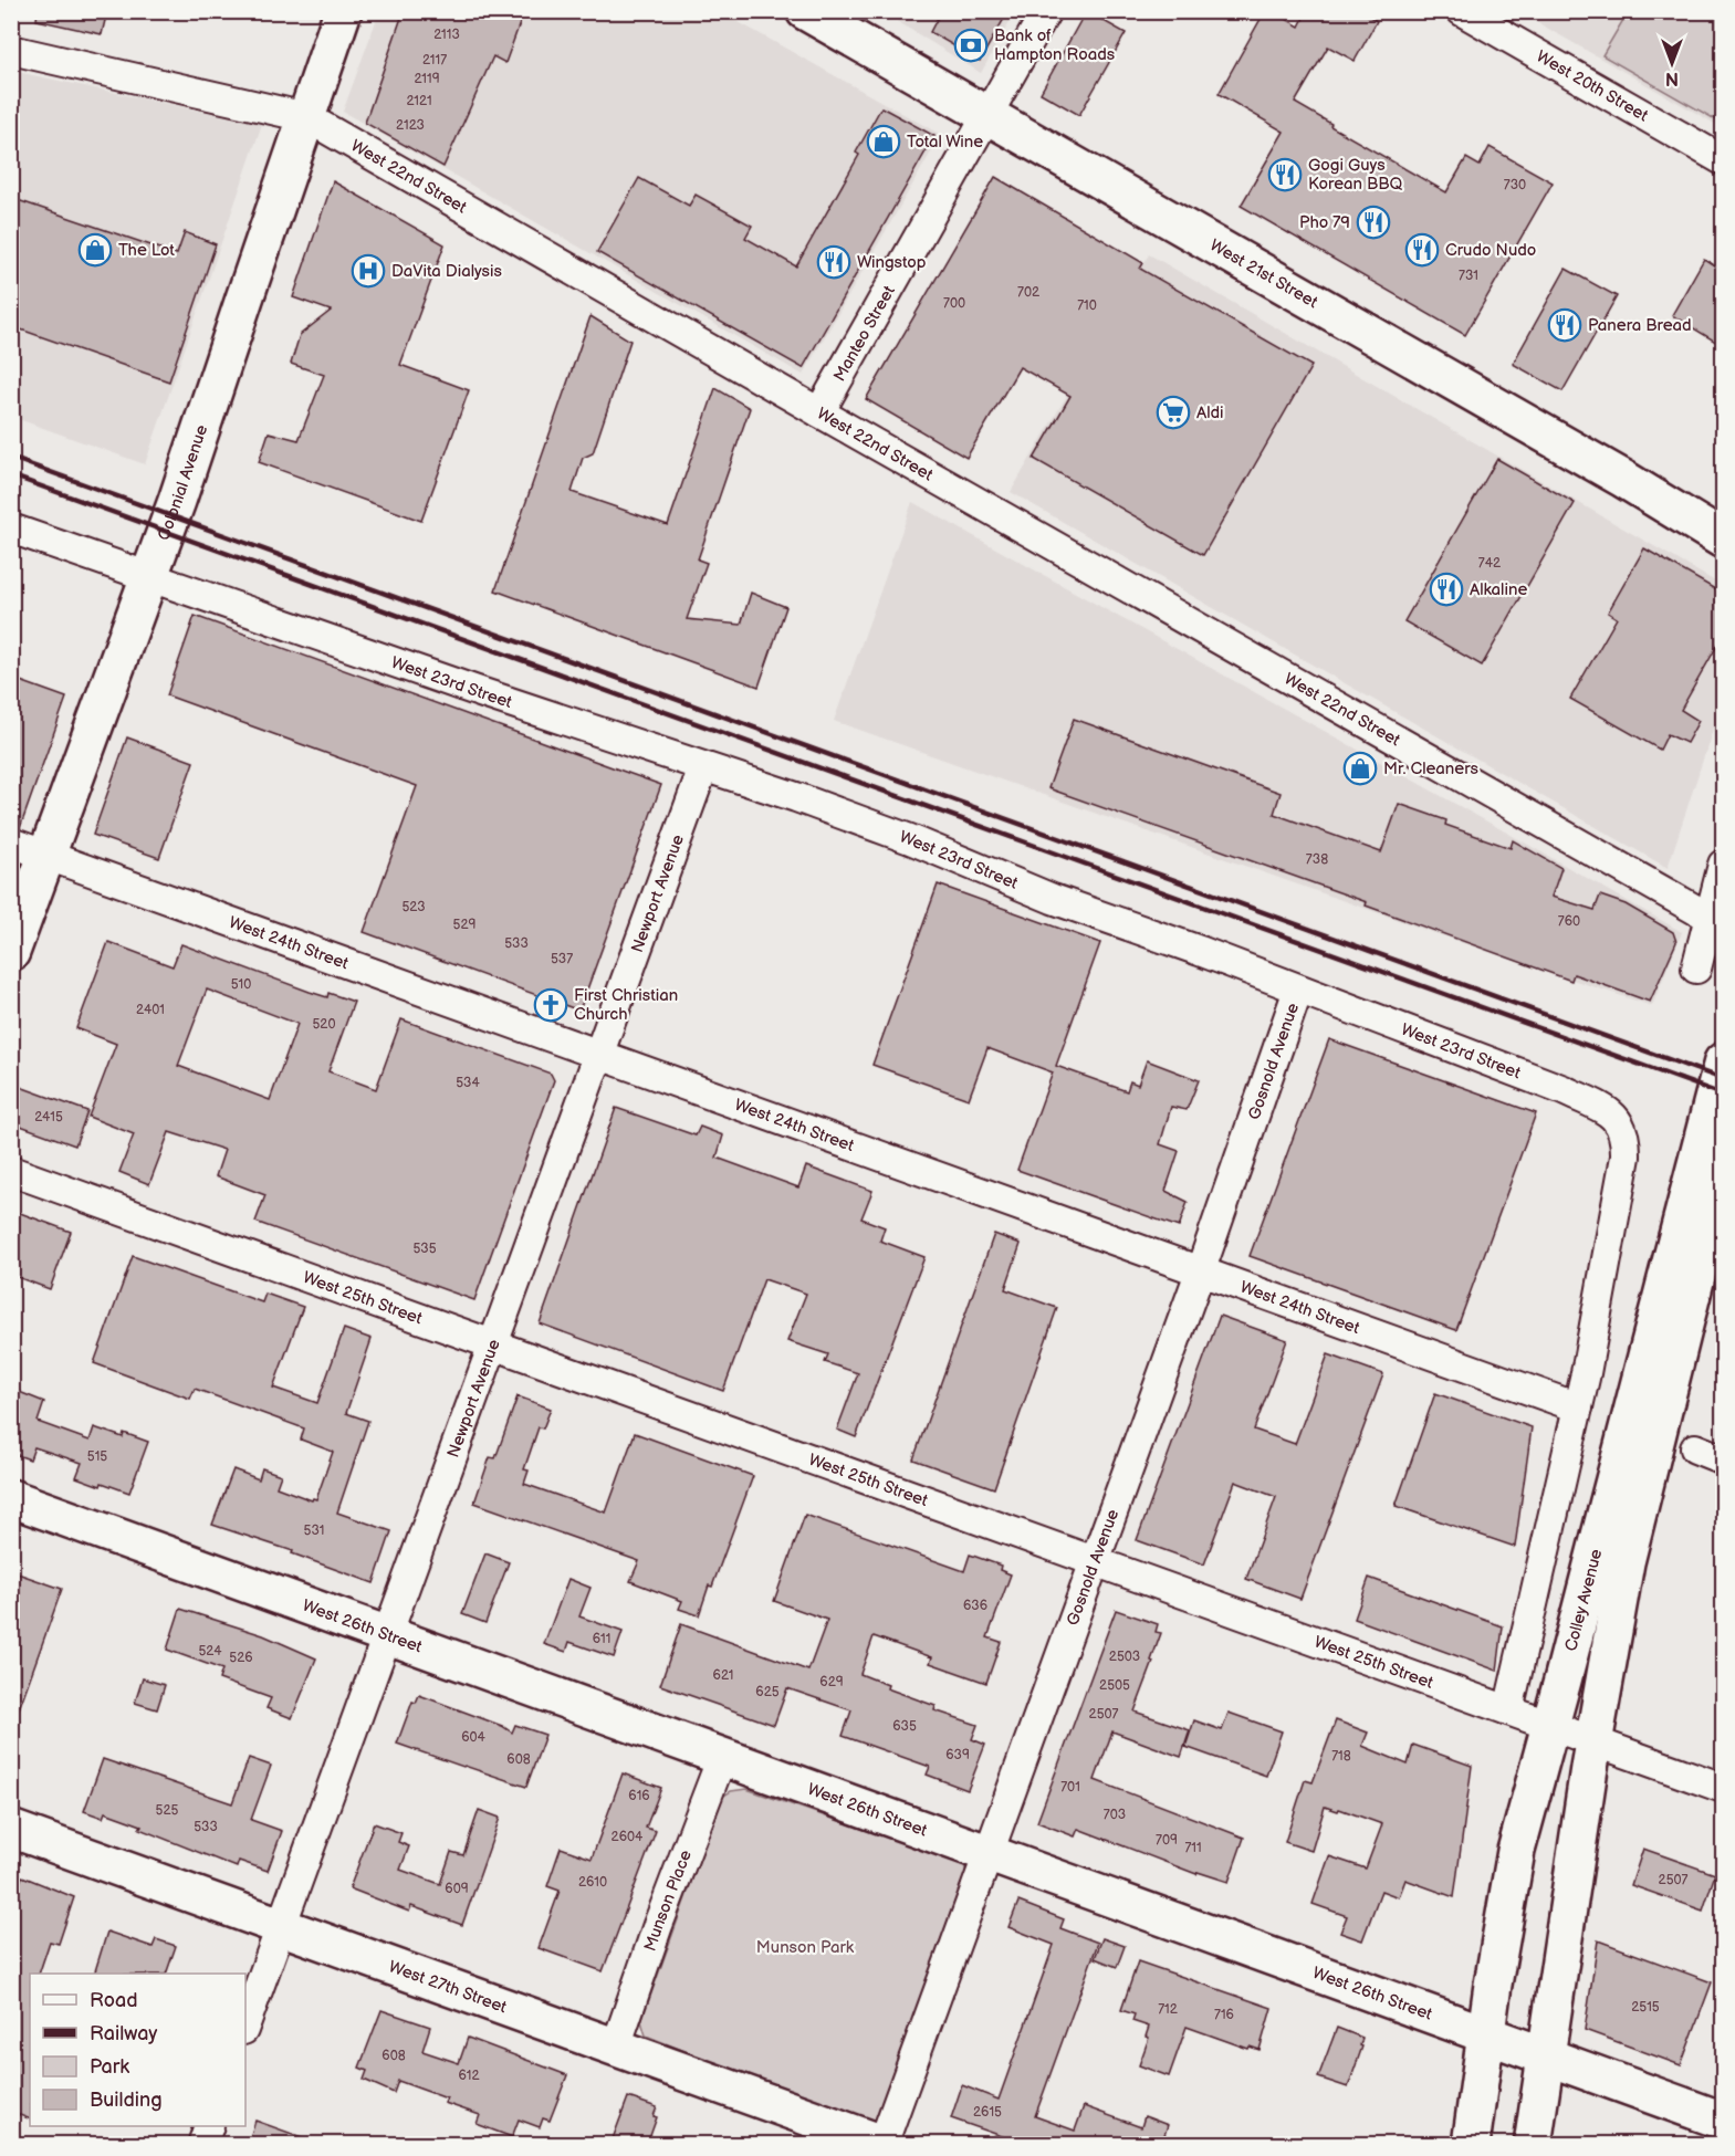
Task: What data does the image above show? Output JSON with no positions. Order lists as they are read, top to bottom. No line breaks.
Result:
{"streets":{"main road":["West 21st Street","Colonial Avenue","Colley Avenue","West 26th Street","West 27th Street"],"street":["West 20th Street","West 22nd Street","Manteo Street","West 23rd Street","Newport Avenue","West 24th Street","Gosnold Avenue","West 25th Street","Munson Place"]},"crossings":[["West 22nd Street","Manteo Street"],["West 22nd Street","Colonial Avenue"],["West 21st Street","Manteo Street"],["Colonial Avenue","West 23rd Street"],["Colonial Avenue","West 24th Street"],["West 23rd Street","Newport Avenue"],["West 23rd Street","West 24th Street"],["West 23rd Street","Gosnold Avenue"],["Newport Avenue","West 24th Street"],["Newport Avenue","West 25th Street"],["Newport Avenue","West 26th Street"],["Newport Avenue","West 27th Street"],["West 24th Street","Gosnold Avenue"],["Gosnold Avenue","West 25th Street"],["Gosnold Avenue","West 26th Street"],["Gosnold Avenue","West 27th Street"],["West 25th Street","Colley Avenue"],["Colley Avenue","West 26th Street"],["West 26th Street","Munson Place"],["Munson Place","West 27th Street"]],"parks":["Munson Park"],"places":{"bank":["Bank of Hampton Roads"],"shop":["Total Wine","The Lot","Mr. Cleaners"],"restaurant":["Gogi Guys Korean BBQ","Pho 79","Crudo Nudo","Wingstop","Panera Bread","Alkaline"],"hospital":["DaVita Dialysis"],"supermarket":["Aldi"],"church":["First Christian Church"]},"house_numbers":["2113","2117","2119","2121","2123","730","731","702","700","710","742","738","523","760","529","533","537","510","2401","520","534","2415","535","515","531","636","611","524","2503","526","621","629","2505","625","2507","635","604","639","718","608","701","616","525","703","533","2604","709","711","2507","2610","609","2515","712","716","608","612","2615"],"legend":["Road","Railway","Park","Building"],"north":"bottom"}
